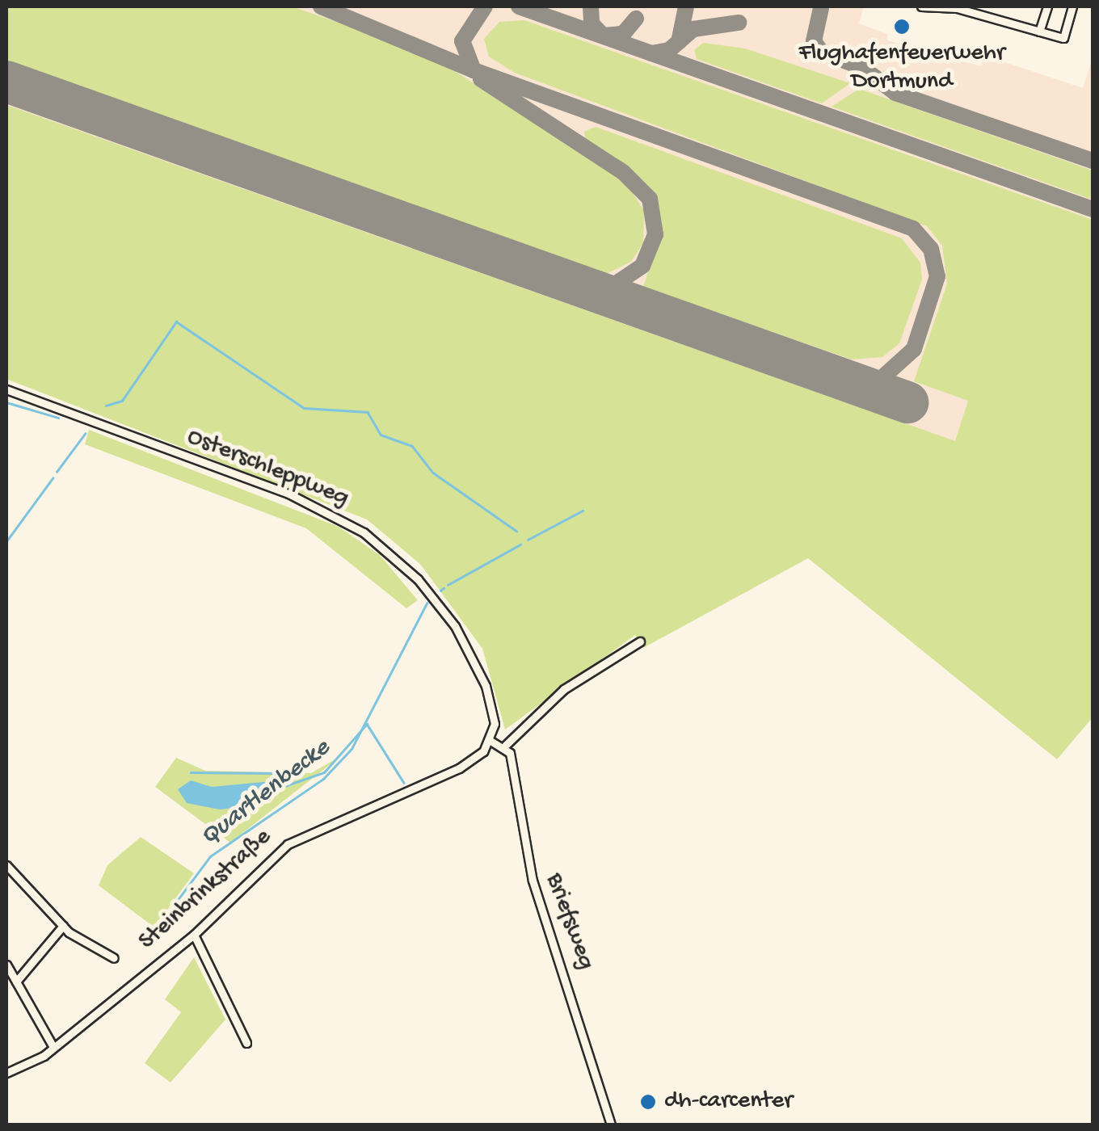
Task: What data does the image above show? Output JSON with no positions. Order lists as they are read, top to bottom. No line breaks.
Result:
{"streets":{"street":["Osterschleppweg","Steinbrinkstraße","Briefsweg"]},"crossings":[["Osterschleppweg","Steinbrinkstraße"]],"water":["Quartlenbecke"],"places":["Flughafenfeuerwehr Dortmund","dh-carcenter"]}
